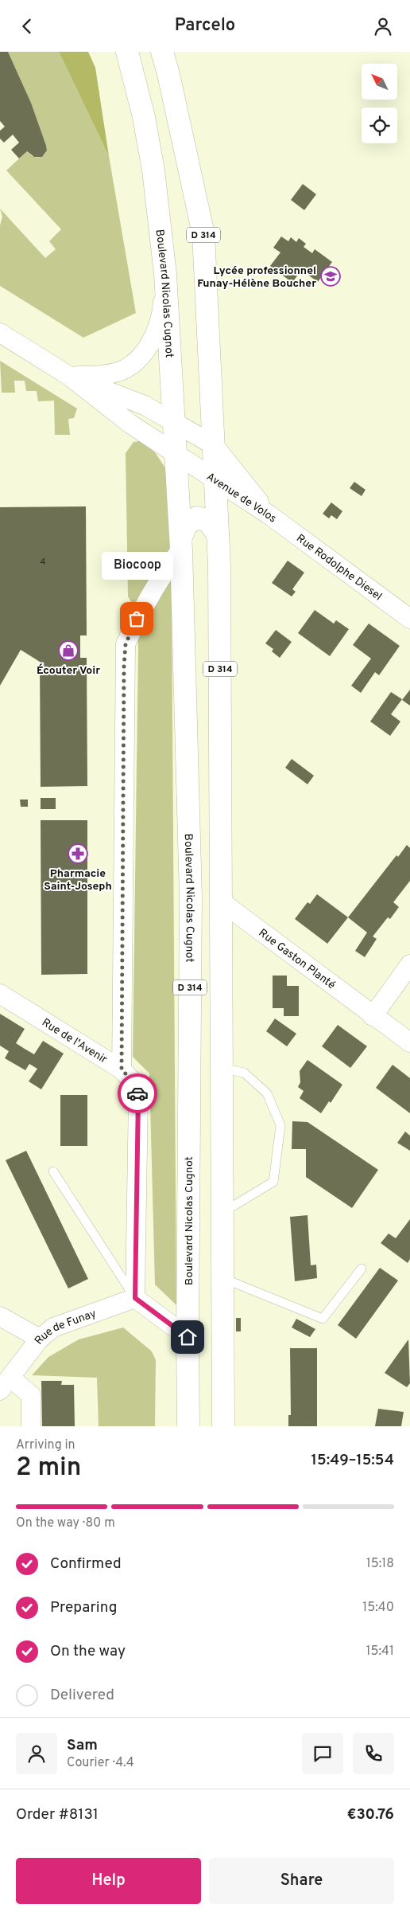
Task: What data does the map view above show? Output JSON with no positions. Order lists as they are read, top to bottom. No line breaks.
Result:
{"streets":{"main road":["D 314","Boulevard Nicolas Cugnot"],"street":["Avenue de Volos","Rue Rodolphe Diesel","Rue Gaston Planté","Rue de l'Avenir","Rue de Funay"]},"crossings":[["D 314","Avenue de Volos"],["D 314","Rue Gaston Planté"],["Boulevard Nicolas Cugnot","Avenue de Volos"],["Avenue de Volos","Rue Rodolphe Diesel"],["Rue de l'Avenir","Rue de Funay"]],"places":{"school or university":["Lycée professionnel Funay-Hélène Boucher"],"other":["Biocoop"],"shop":["Écouter Voir"],"pharmacy":["Pharmacie Saint-Joseph"]},"house_numbers":["4"],"north":"top left","page":{"header":"Parcelo","bubble":"Biocoop","heading":["2 min","Arriving in","15:49–15:54"],"panel":["Sam","Courier · 4.4","Order #8131","€30.76"],"bar":"On the way · 80 m","list":[["Confirmed","15:18"],["Preparing","15:40"],["On the way","15:41"],"Delivered"],"buttons":["Help","Share"]}}
